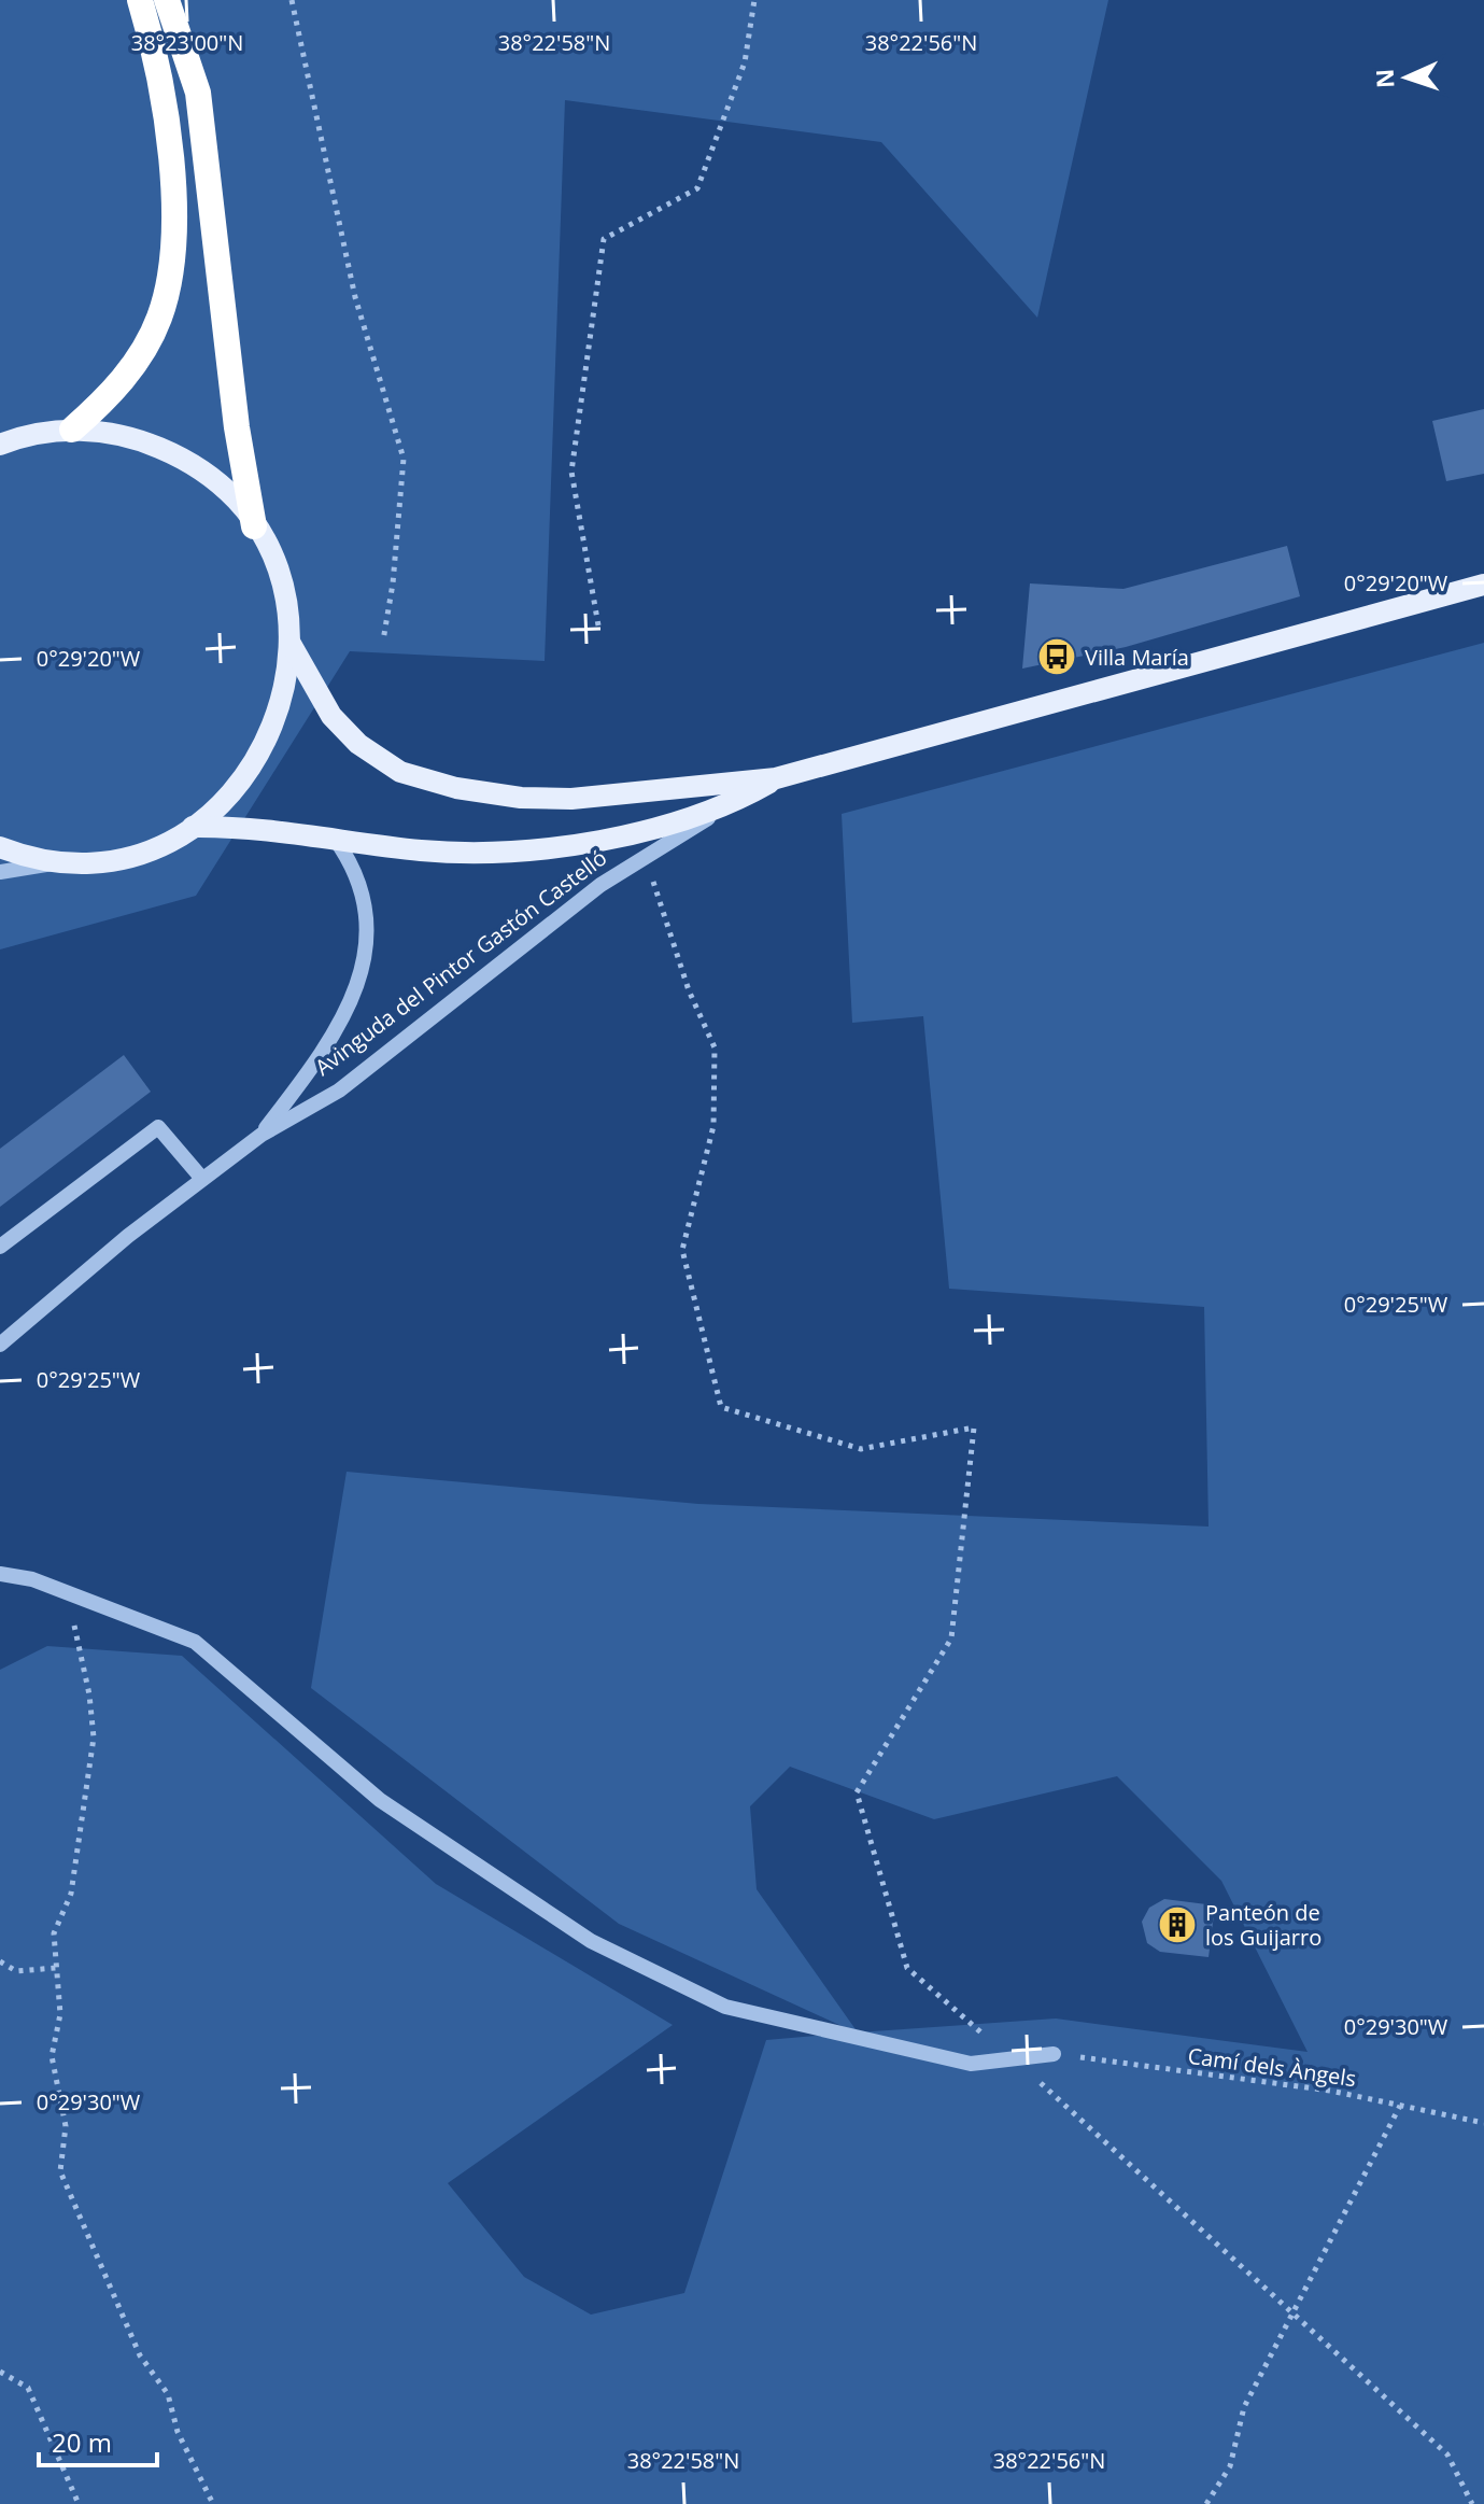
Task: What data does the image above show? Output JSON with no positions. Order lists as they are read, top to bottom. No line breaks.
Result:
{"streets":{"main road":["Avinguda del Pintor Gastón Castelló"],"path":["Camí dels Àngels"]},"places":{"bus stop":["Villa María"],"building":["Panteón de los Guijarro"]},"scale_bar":"20 m","north":"left","coordinates":["38°23'00\"N","38°22'58\"N","38°22'56\"N","0°29'20\"W","0°29'25\"W","0°29'30\"W"]}
